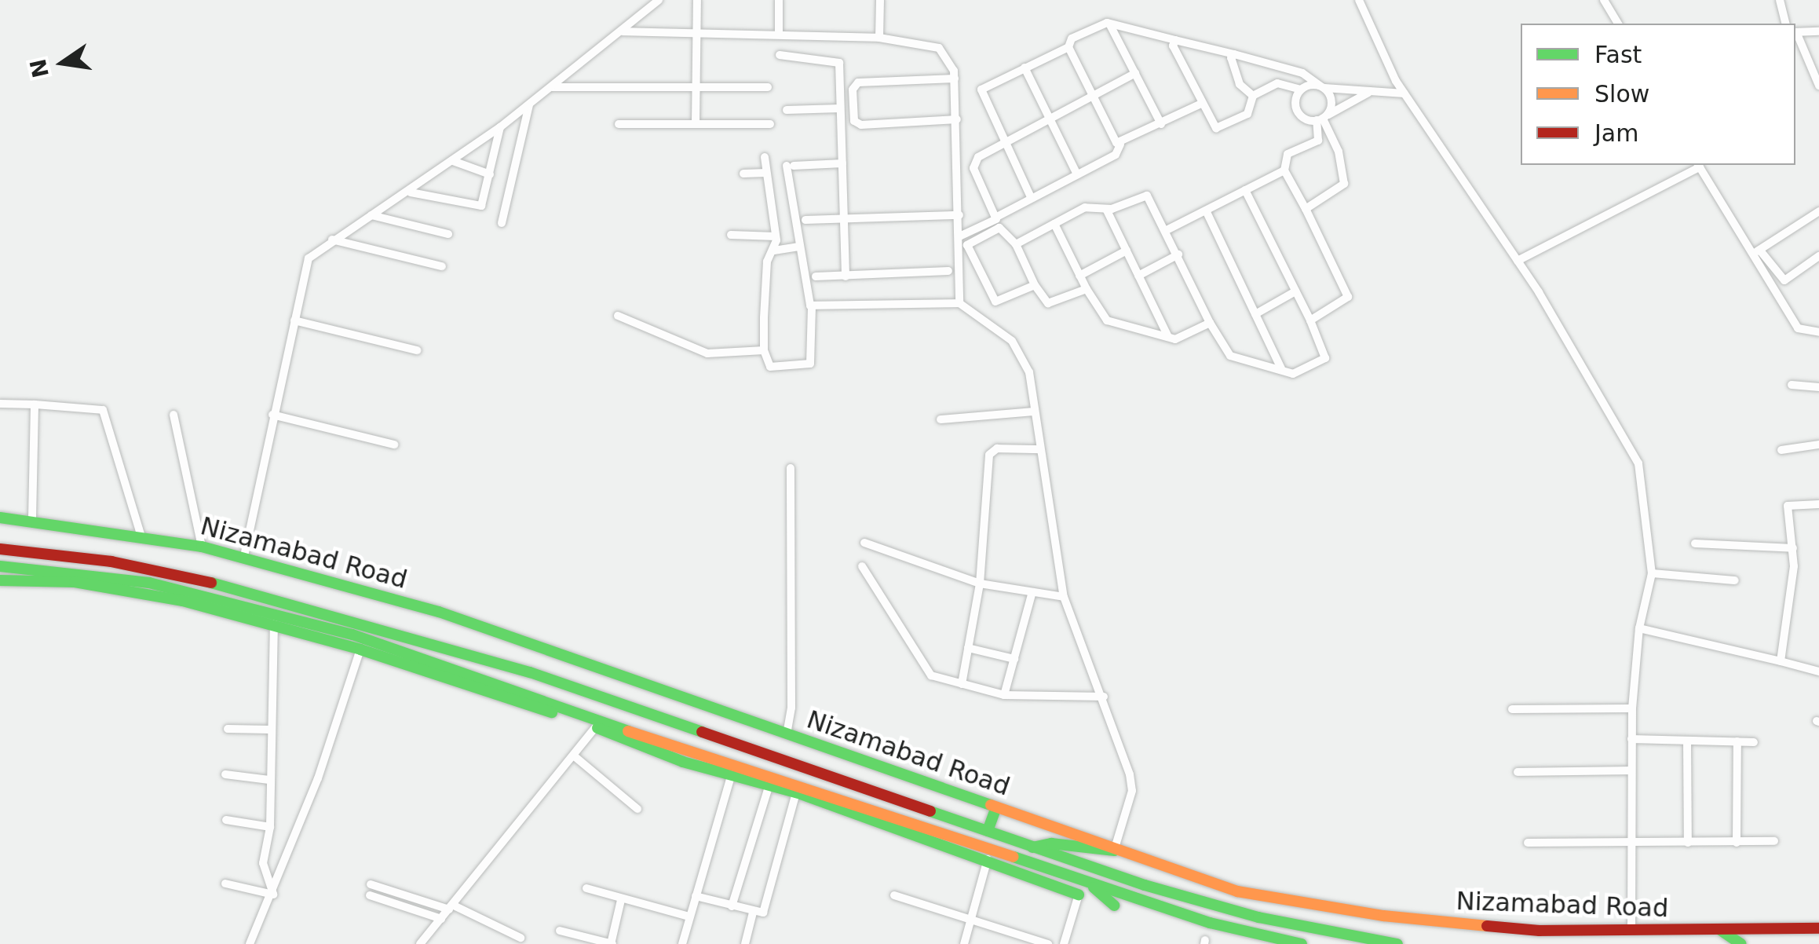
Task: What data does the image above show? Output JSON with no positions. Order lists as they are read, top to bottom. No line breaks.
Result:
{"streets":{"main road":["Nizamabad Road"]},"legend":["Fast","Slow","Jam"],"north":"left"}
